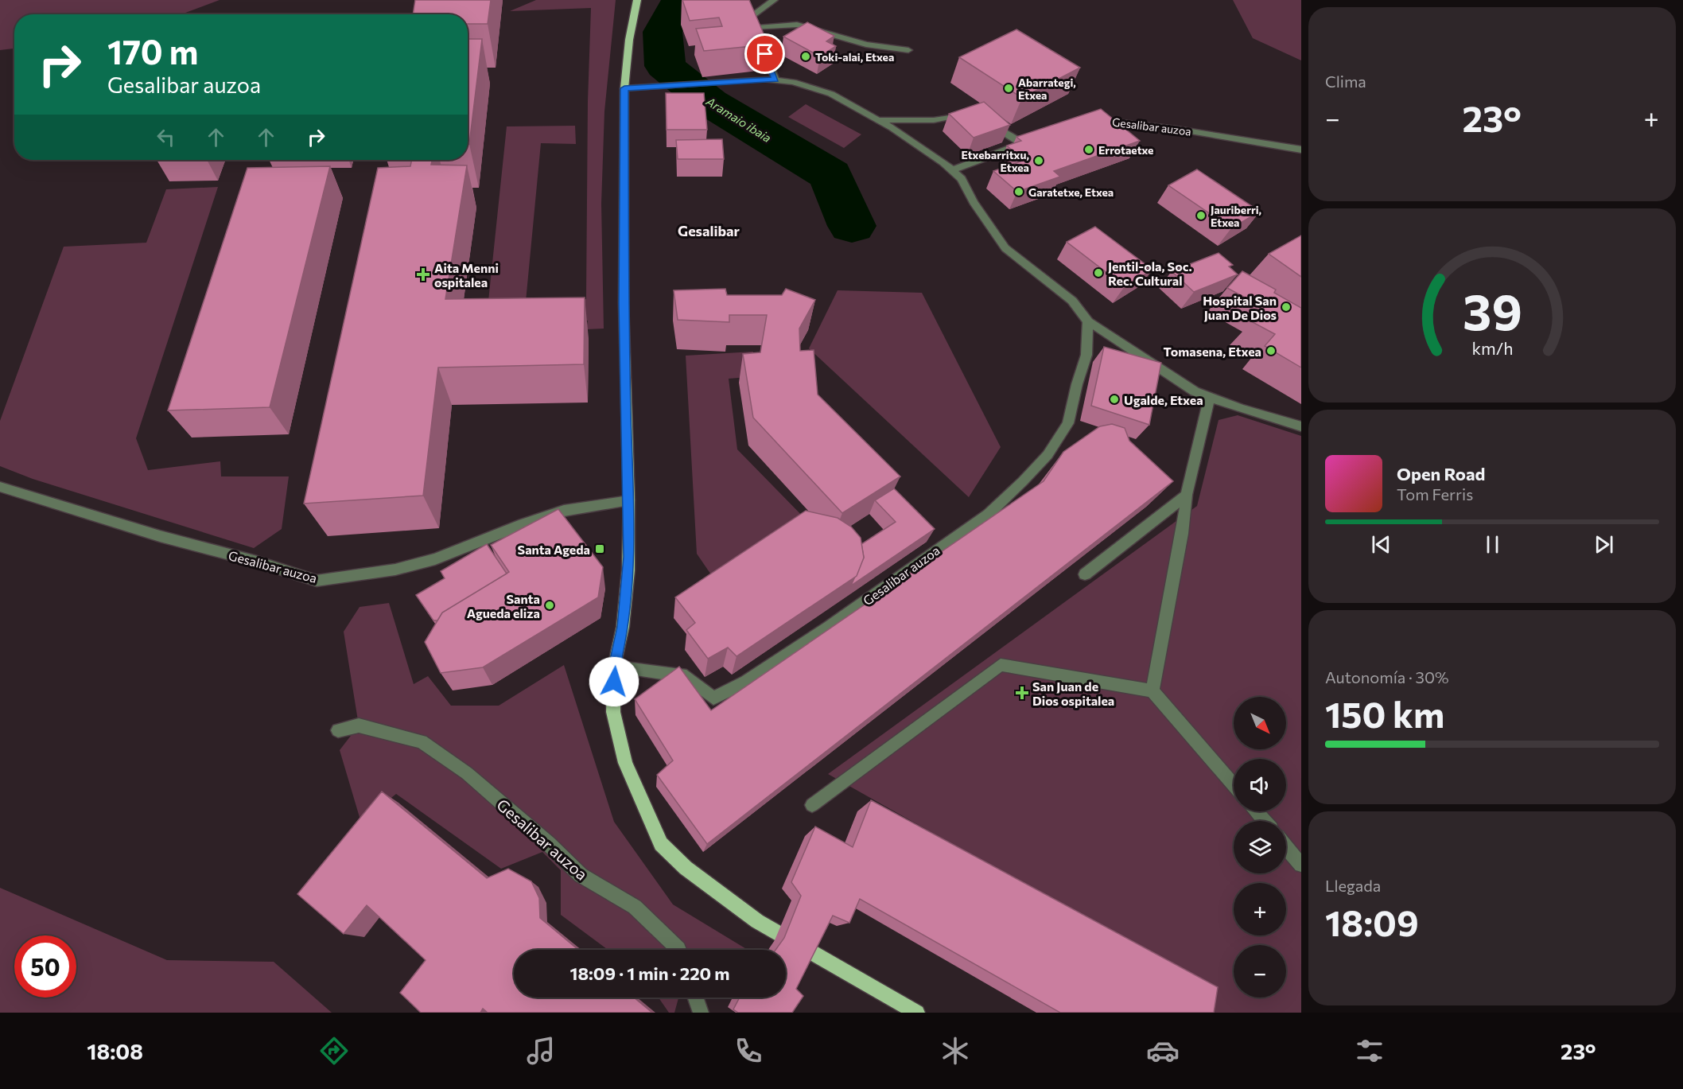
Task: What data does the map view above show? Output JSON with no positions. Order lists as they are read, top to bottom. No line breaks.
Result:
{"streets":{"street":["Gesalibar auzoa"]},"districts":["Gesalibar"],"water":["Aramaio ibaia"],"places":{"other":["Toki-alai, Etxea","Abarrategi, Etxea","Errotaetxe","Etxebarritxu, Etxea","Garatetxe, Etxea","Jauriberri, Etxea","Jentil-ola, Soc. Rec. Cultural","Hospital San Juan De Dios","Tomasena, Etxea","Ugalde, Etxea","Santa Agueda eliza"],"health":["Aita Menni ospitalea","San Juan de Dios ospitalea"],"transit":["Santa Ageda"]},"north":"bottom right","page":{"tile":["Clima",["Autonomía · 30%","150 km"],["Llegada","18:09"]],"turn":["170 m","Gesalibar auzoa"],"heat":["−","23°","+"],"song":["Open Road","Tom Ferris"],"map_buttons":["+","−"],"limit":"50","trip":"18:09 · 1 min · 220 m","tabs":["18:08","23°"],"gauge":["39","km/h"]}}
